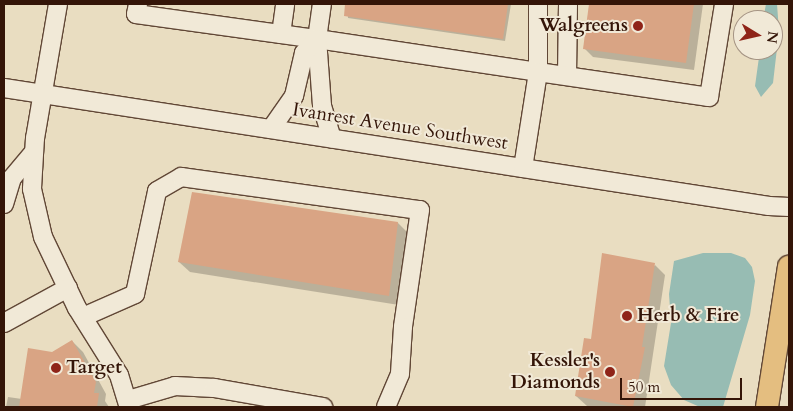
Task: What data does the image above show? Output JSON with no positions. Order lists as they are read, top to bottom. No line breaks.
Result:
{"streets":{"street":["Ivanrest Avenue Southwest"]},"places":["Walgreens","Herb & Fire","Target","Kessler's Diamonds"],"scale_bar":"50 m","north":"right"}
